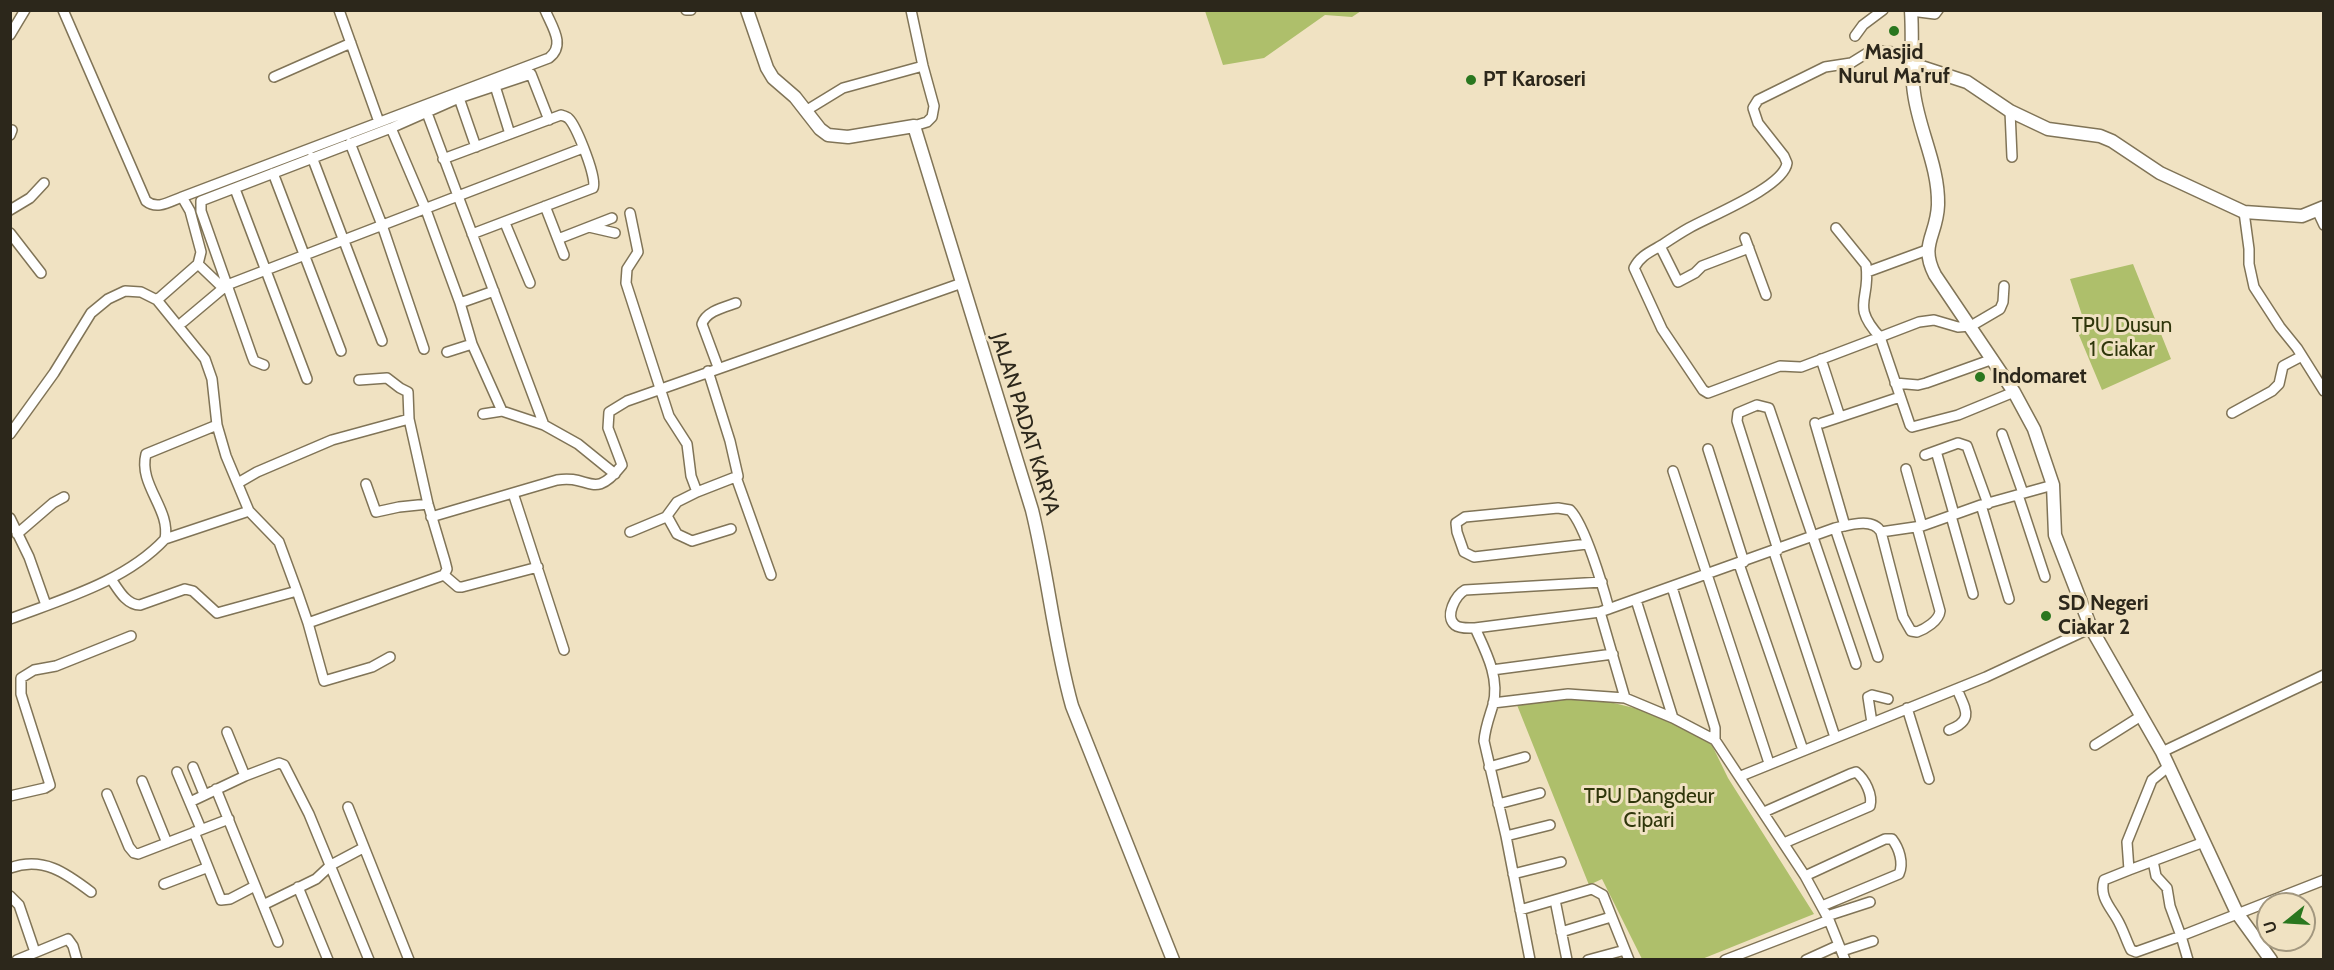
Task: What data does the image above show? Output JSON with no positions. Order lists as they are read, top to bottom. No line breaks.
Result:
{"streets":{"street":["JALAN PADAT KARYA"]},"parks":["TPU Dusun 1 Ciakar","TPU Dangdeur Cipari"],"places":["Masjid Nurul Ma'ruf","PT Karoseri","Indomaret","SD Negeri Ciakar 2"],"north":"left"}
